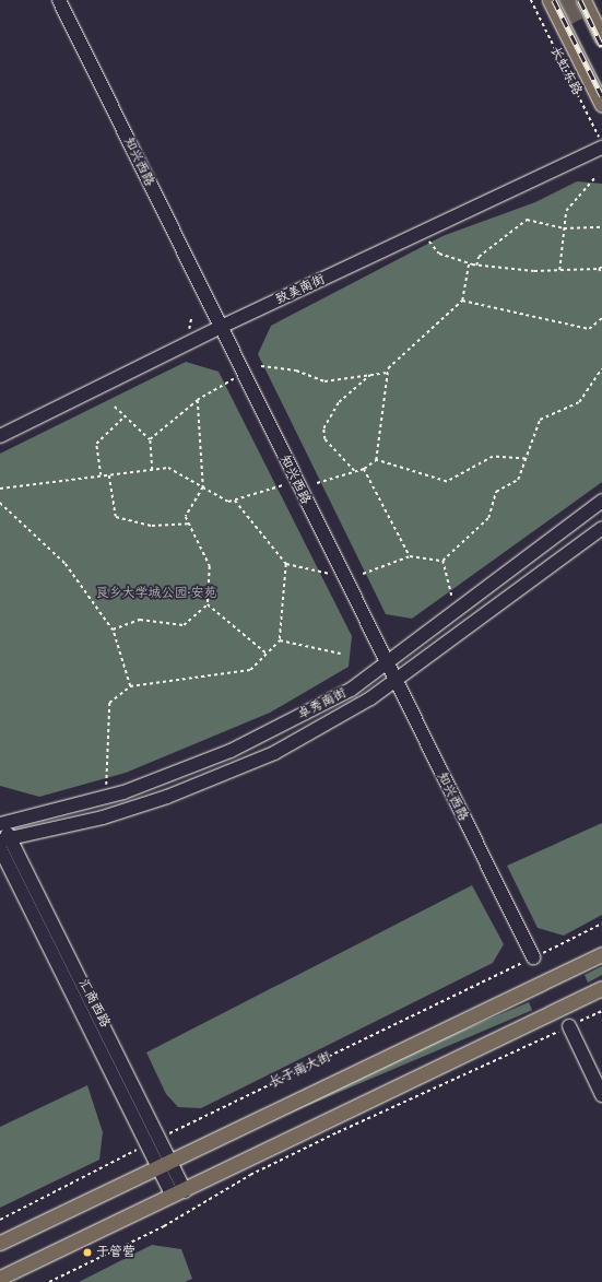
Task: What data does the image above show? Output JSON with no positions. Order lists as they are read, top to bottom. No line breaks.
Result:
{"streets":{"main road":["长虹东路","长于南大街"],"street":["知兴西路","致美南街","卓秀南街","汇商西路"]},"crossings":[["知兴西路","致美南街"],["知兴西路","卓秀南街"],["知兴西路","长于南大街"],["卓秀南街","汇商西路"],["汇商西路","长于南大街"]],"parks":["良乡大学城公园·安苑"],"places":["于管营"]}
